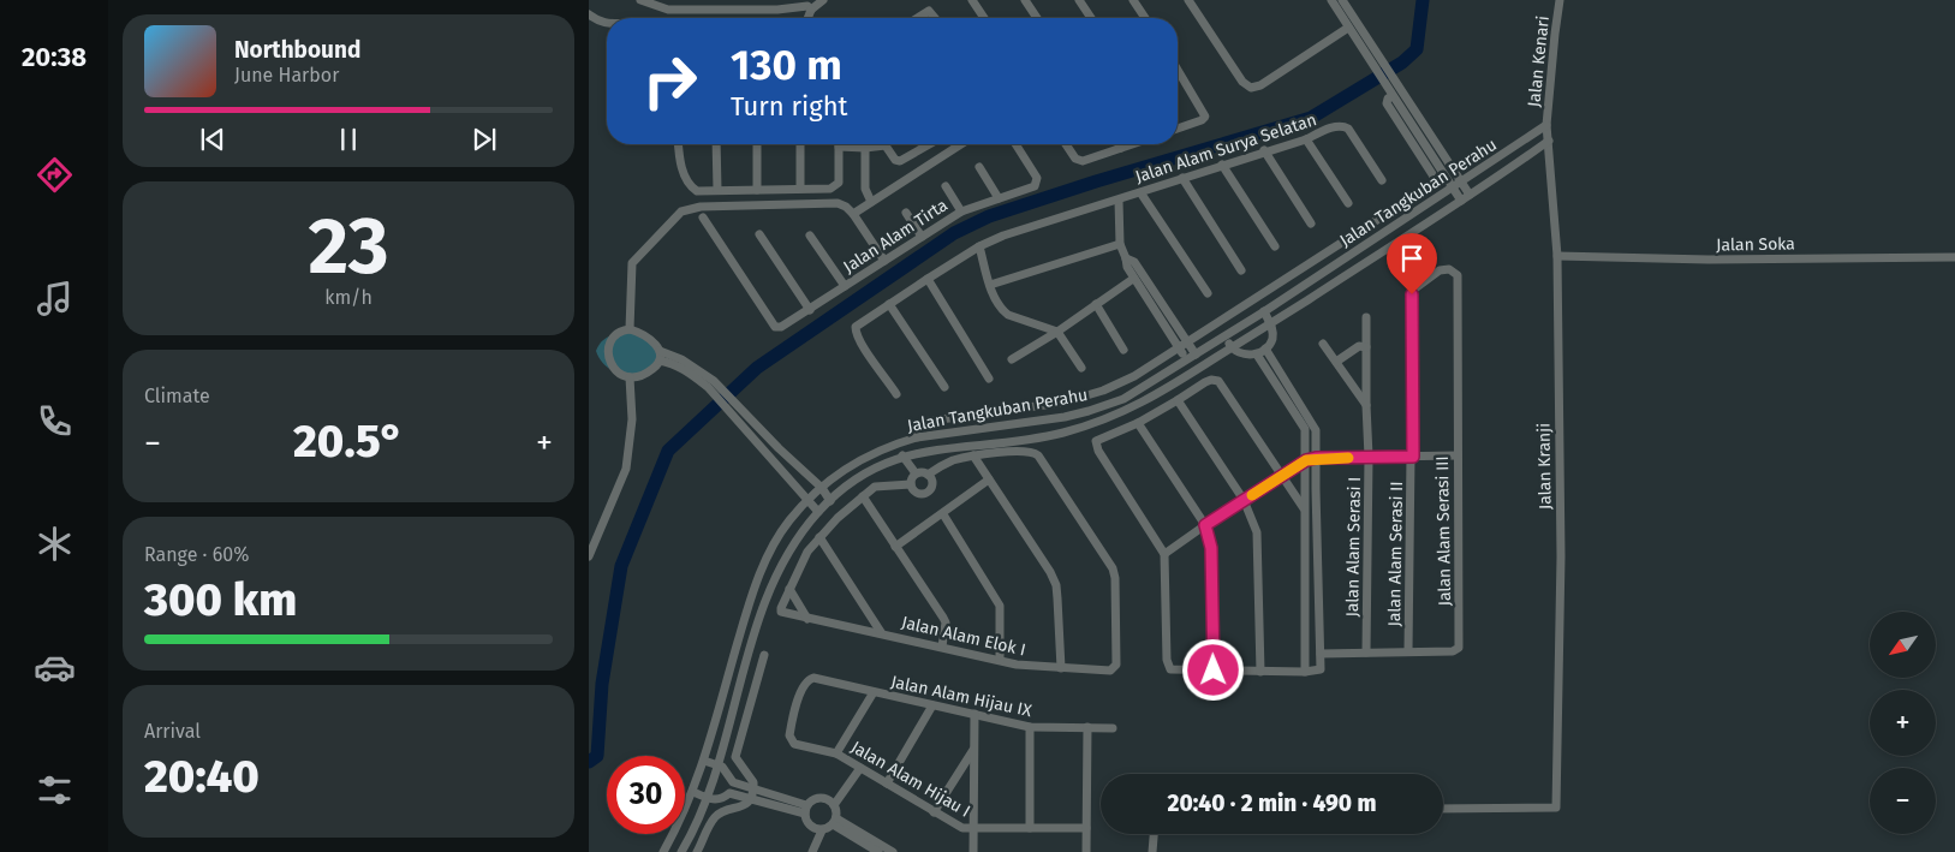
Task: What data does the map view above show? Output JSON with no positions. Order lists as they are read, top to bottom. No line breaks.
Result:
{"streets":{"street":["Jalan Kenari","Jalan Alam Surya Selatan","Jalan Tangkuban Perahu","Jalan Alam Tirta","Jalan Soka","Jalan Kranji","Jalan Alam Serasi III","Jalan Alam Serasi I","Jalan Alam Serasi II","Jalan Alam Elok I","Jalan Alam Hijau IX","Jalan Alam Hijau I"]},"crossings":[["Jalan Kenari","Jalan Tangkuban Perahu"],["Jalan Kenari","Jalan Kranji"],["Jalan Tangkuban Perahu","Jalan Kranji"],["Jalan Soka","Jalan Kranji"],["Jalan Alam Serasi III","Jalan Alam Serasi I"],["Jalan Alam Serasi III","Jalan Alam Serasi II"],["Jalan Alam Hijau IX","Jalan Alam Hijau I"]],"north":"bottom left","page":{"tabs":"20:38","turn":["130 m","Turn right"],"song":["Northbound","June Harbor"],"tile":[["23","km/h"],"Climate",["Range · 60%","300 km"],["Arrival","20:40"]],"heat":["−","20.5°","+"],"map_buttons":["+","−"],"limit":"30","trip":"20:40 · 2 min · 490 m"}}
